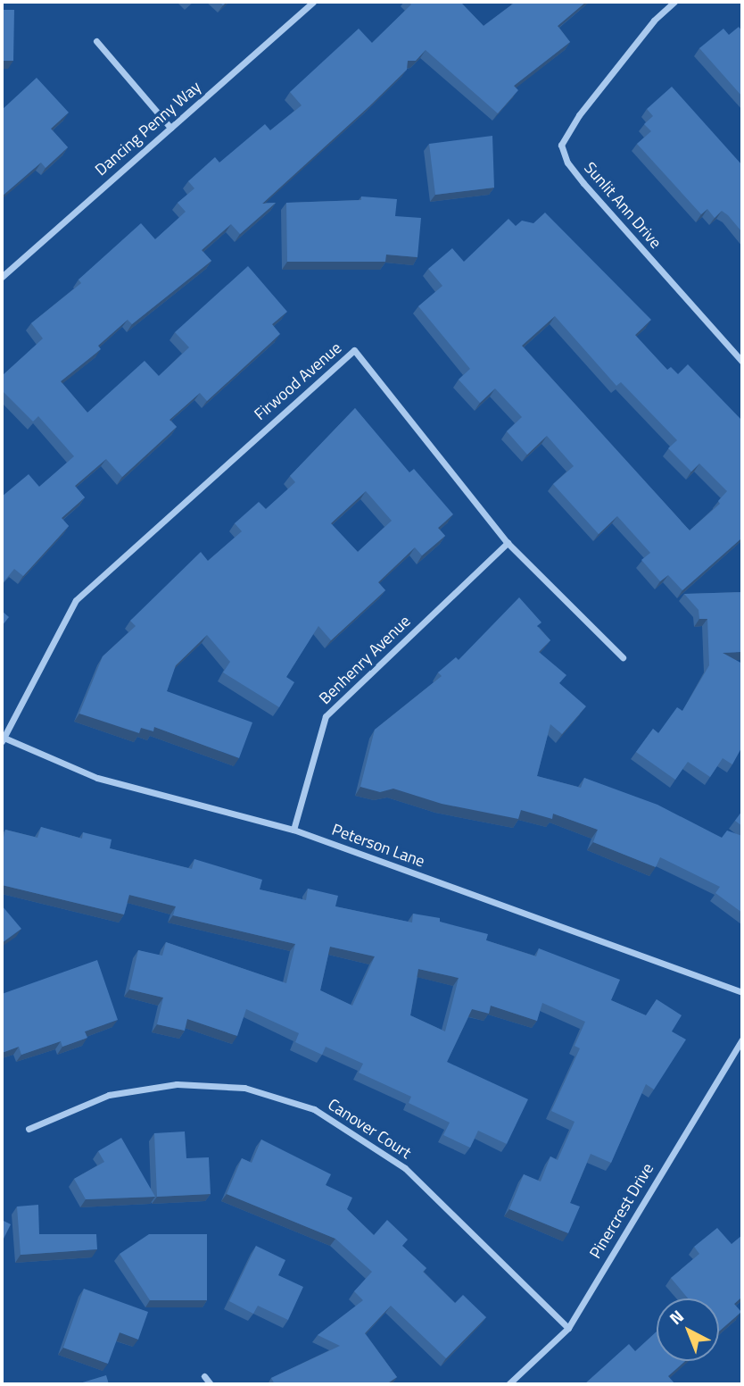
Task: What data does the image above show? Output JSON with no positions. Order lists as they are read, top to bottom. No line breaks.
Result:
{"streets":{"street":["Dancing Penny Way","Sunlit Ann Drive","Firwood Avenue","Benhenry Avenue","Peterson Lane","Canover Court","Pinercrest Drive"]},"crossings":[["Firwood Avenue","Benhenry Avenue"],["Firwood Avenue","Peterson Lane"],["Benhenry Avenue","Peterson Lane"],["Canover Court","Pinercrest Drive"]],"north":"top left"}
